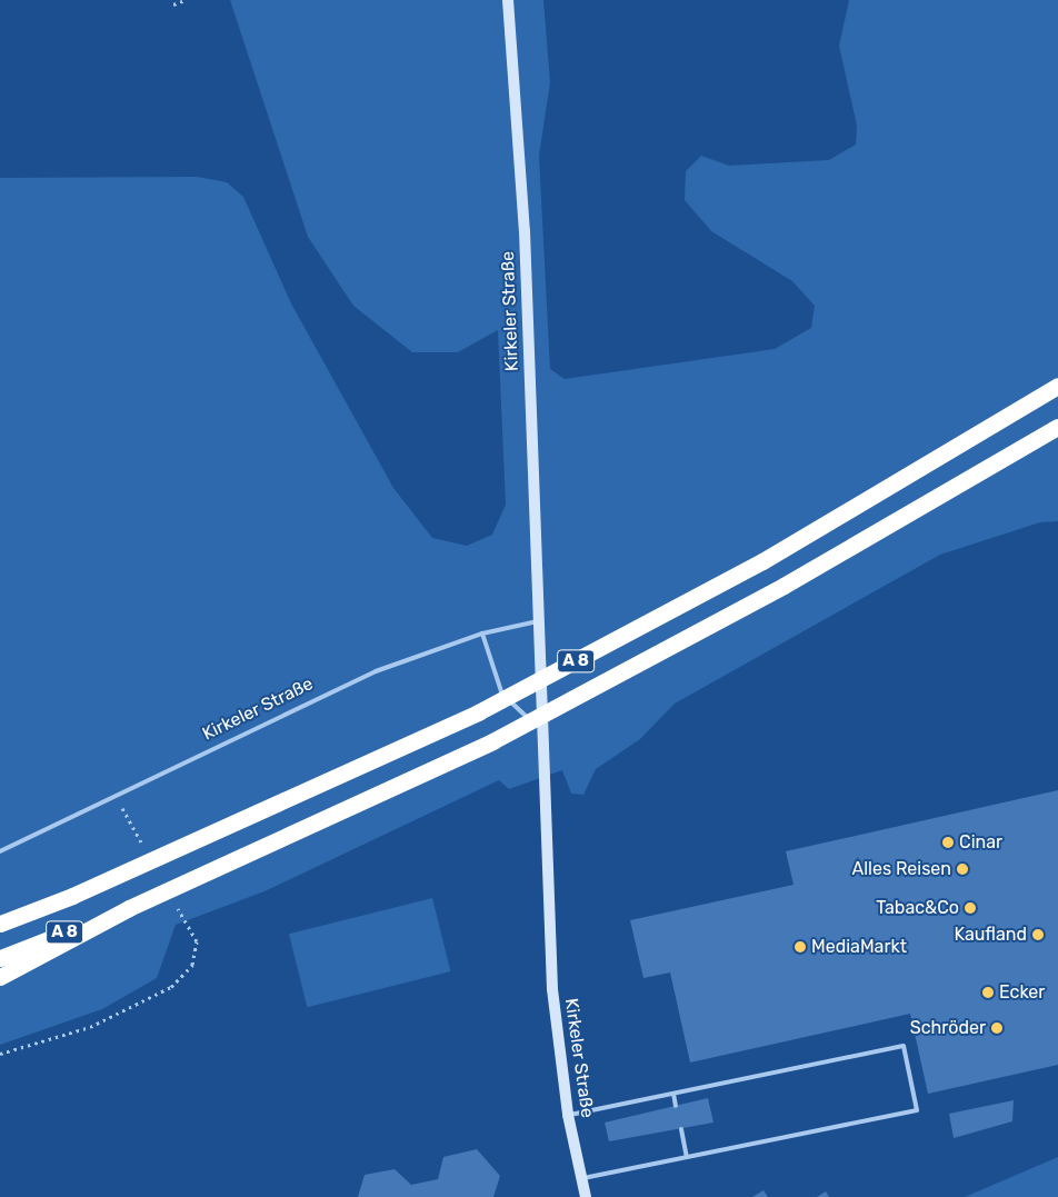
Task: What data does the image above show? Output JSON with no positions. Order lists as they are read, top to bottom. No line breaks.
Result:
{"streets":{"highway":["A 8"],"main road":["Kirkeler Straße"]},"places":["Cinar","Alles Reisen","Tabac&Co","Kaufland","MediaMarkt","Ecker","Schröder"]}
